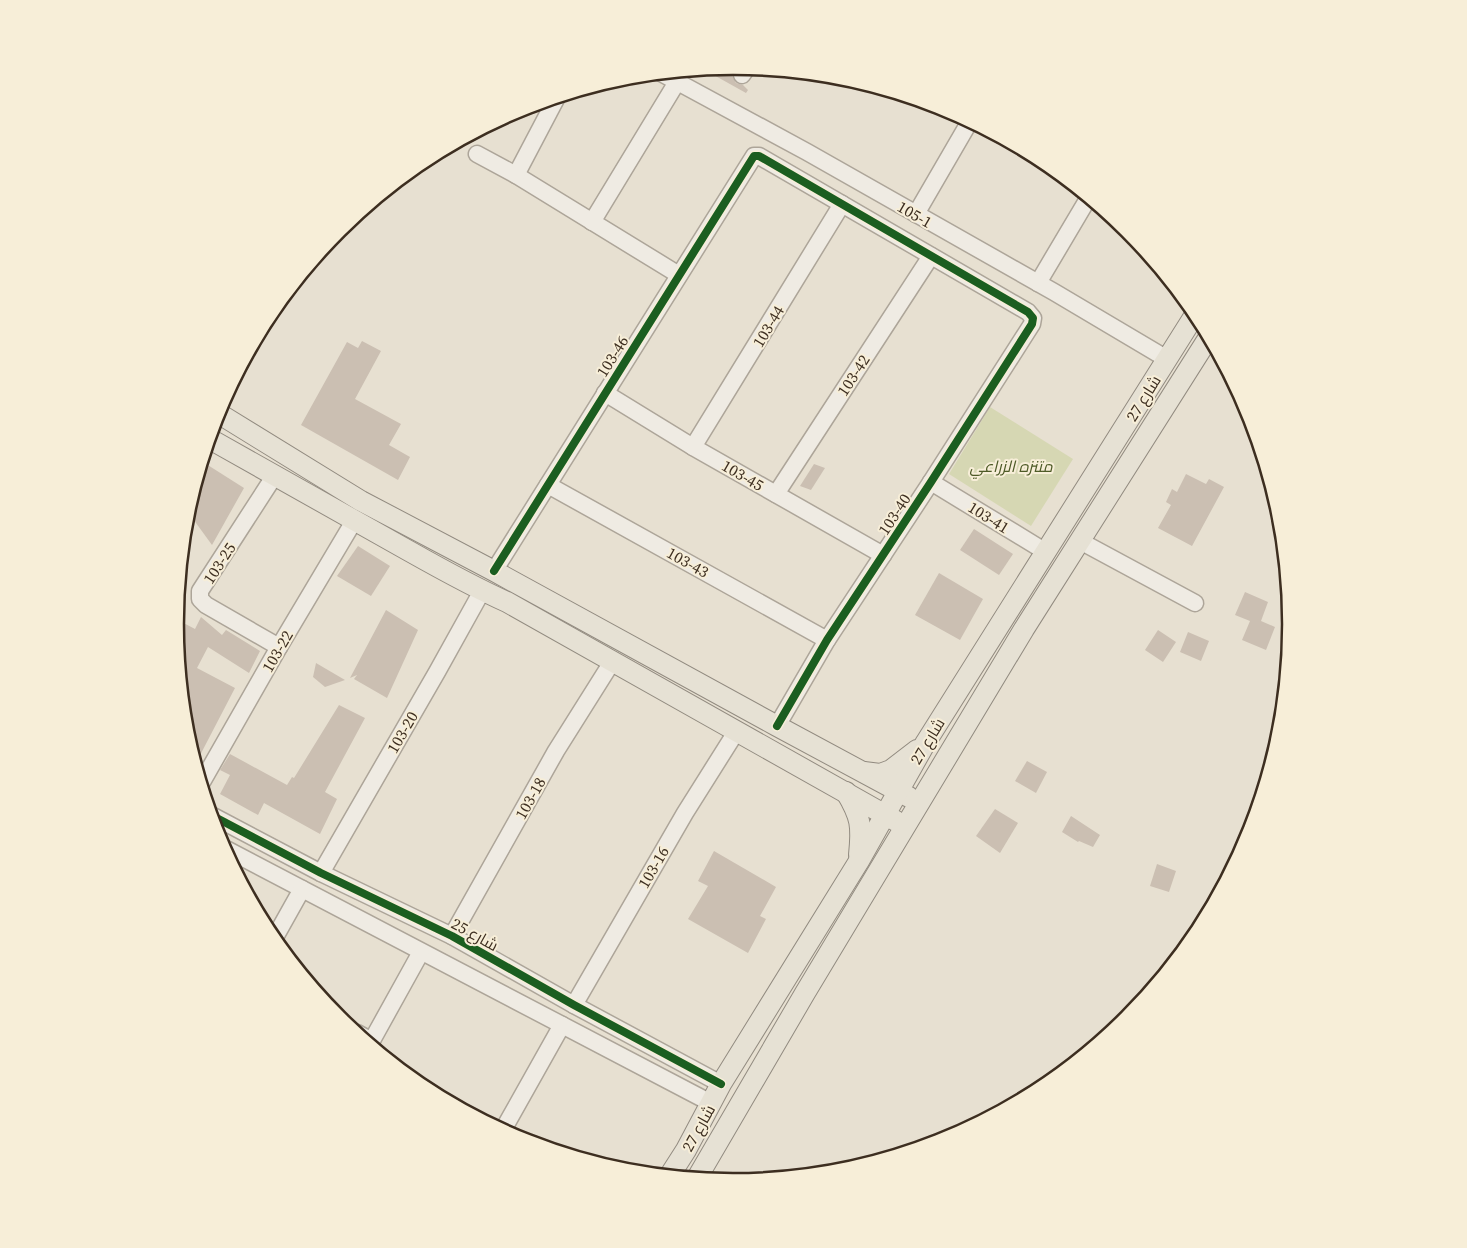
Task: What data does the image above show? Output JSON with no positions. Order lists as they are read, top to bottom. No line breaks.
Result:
{"streets":{"main road":["شارع 27"],"street":["105-1","103-44","103-46","103-42","103-45","103-40","103-41","103-43","103-25","103-22","103-20","103-18","103-16","شارع 25"]},"crossings":[["105-1","شارع 27"],["103-44","103-45"],["103-46","103-45"],["103-46","103-43"],["103-42","103-45"],["103-42","103-40"],["شارع 27","103-41"],["شارع 27","شارع 25"],["103-45","103-40"],["103-40","103-41"],["103-40","103-43"],["103-25","103-22"],["103-20","شارع 25"],["103-18","شارع 25"],["103-16","شارع 25"]],"parks":["متنزه الزراعي"]}
